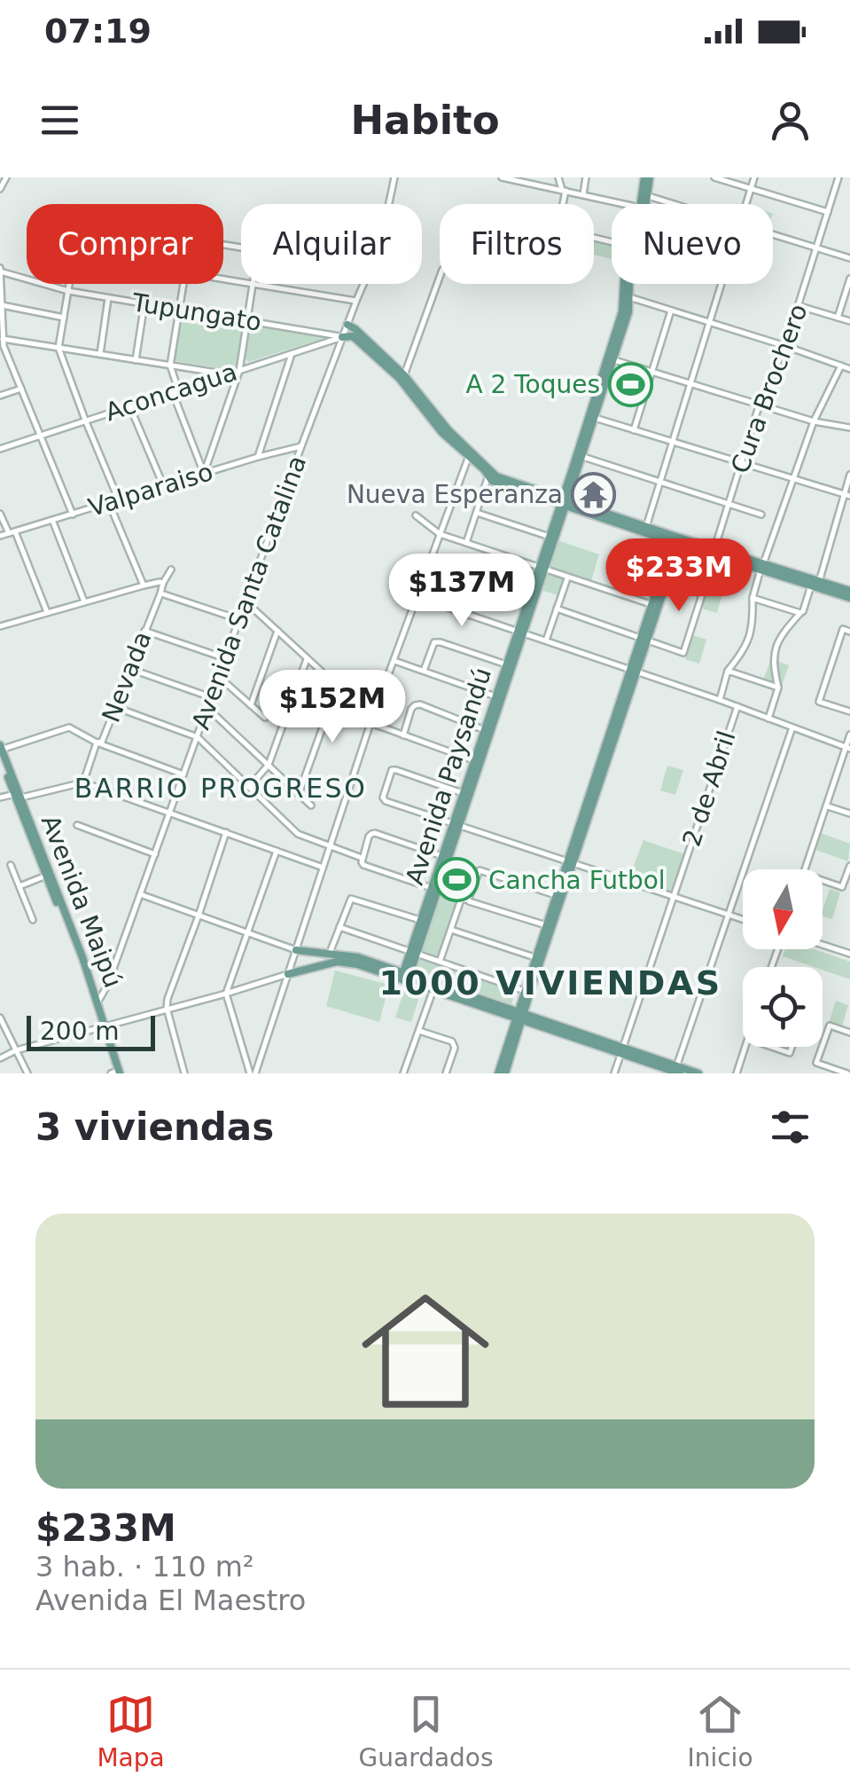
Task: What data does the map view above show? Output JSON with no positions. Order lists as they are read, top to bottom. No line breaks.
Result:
{"streets":{"main road":["Avenida Paysandú","Avenida Maipú"],"street":["Tupungato","Cura Brochero","Aconcagua","Valparaiso","Avenida Santa Catalina","Nevada","2 de Abril"]},"crossings":[["Tupungato","Aconcagua"],["Tupungato","Avenida Santa Catalina"],["Aconcagua","Avenida Santa Catalina"],["Valparaiso","Avenida Santa Catalina"],["Avenida Santa Catalina","Avenida Maipú"]],"districts":["BARRIO PROGRESO","1000 VIVIENDAS"],"places":{"sports":["A 2 Toques","Cancha Futbol"],"temple":["Nueva Esperanza"]},"scale_bar":"200 m","north":"bottom","page":{"status":"07:19","header":"Habito","chip":["Comprar","Alquilar","Filtros","Nuevo"],"price":["$233M","$137M","$152M"],"scale":"200 m","heading":"3 viviendas","list":[{"name":"$233M","note":"3 hab. · 110 m² · Avenida El Maestro"}],"tabs":["Mapa","Guardados","Inicio"]}}
